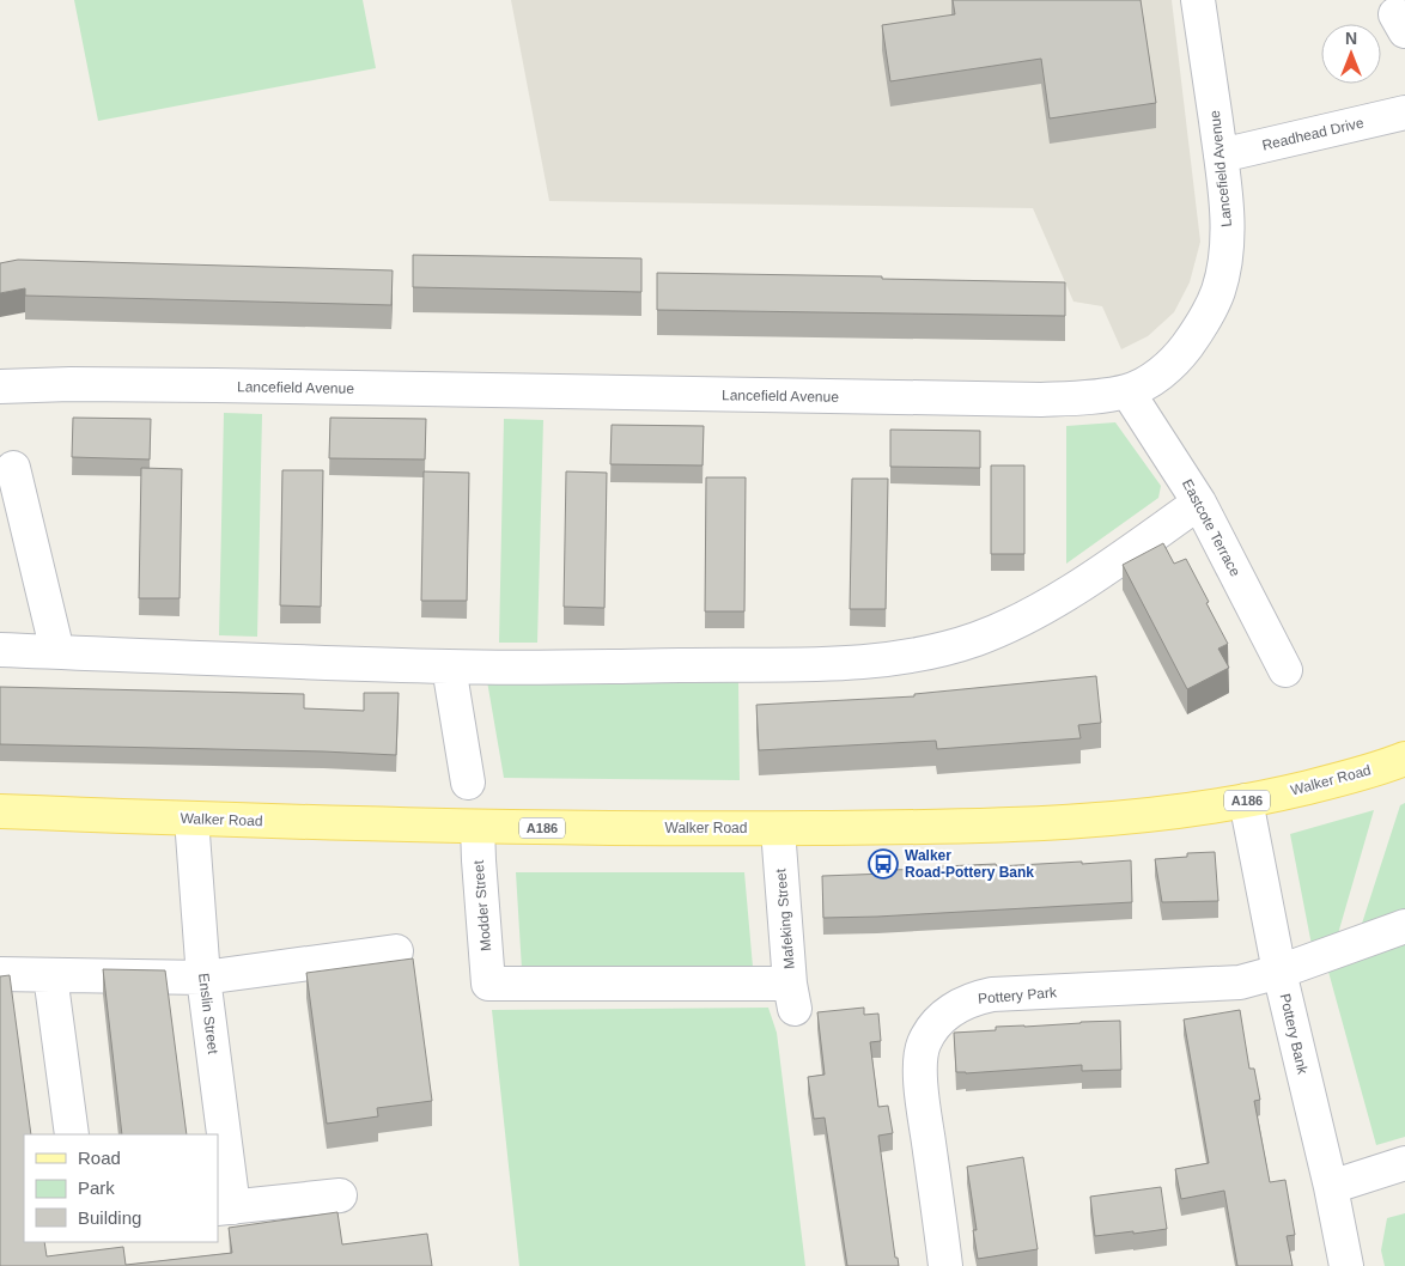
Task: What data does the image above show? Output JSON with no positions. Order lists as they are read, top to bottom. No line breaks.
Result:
{"streets":{"main road":["Walker Road","A186"],"street":["Readhead Drive","Lancefield Avenue","Eastcote Terrace","Modder Street","Mafeking Street","Pottery Park","Enslin Street","Pottery Bank"]},"crossings":[["Readhead Drive","Lancefield Avenue"],["Lancefield Avenue","Eastcote Terrace"],["Walker Road","Modder Street"],["Walker Road","Mafeking Street"],["Walker Road","Enslin Street"],["Walker Road","Pottery Bank"],["Modder Street","Mafeking Street"],["Pottery Park","Pottery Bank"]],"places":{"bus stop":["Walker Road-Pottery Bank"]},"legend":["Road","Park","Building"],"north":"top"}
